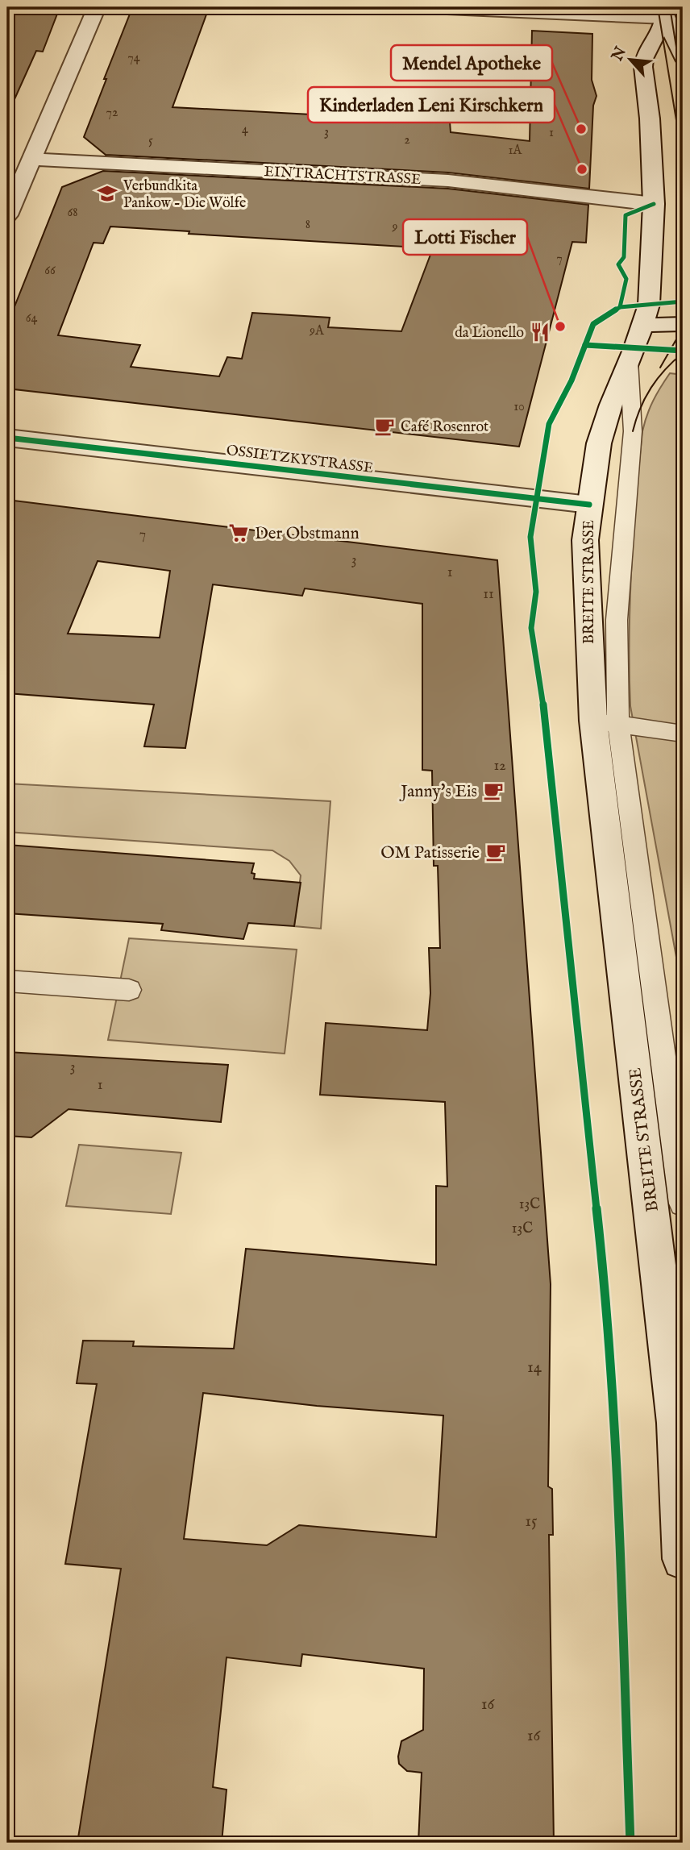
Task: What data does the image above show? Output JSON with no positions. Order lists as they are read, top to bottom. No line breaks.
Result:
{"streets":{"street":["EINTRACHTSTRASSE","OSSIETZKYSTRASSE","BREITE STRASSE"]},"crossings":[["EINTRACHTSTRASSE","BREITE STRASSE"],["OSSIETZKYSTRASSE","BREITE STRASSE"]],"places":{"other":["Mendel Apotheke","Kinderladen Leni Kirschkern","Lotti Fischer"],"school or university":["Verbundkita Pankow - Die Wölfe"],"restaurant":["da Lionello"],"cafe":["Café Rosenrot","Janny's Eis","OM Patisserie"],"supermarket":["Der Obstmann"]},"house_numbers":["74","72","4","3","1","2","5","1A","68","8","9","7","66","64","9A","10","7","3","1","11","12","3","1","13C","13C","14","15","16","16"],"north":"top left"}
